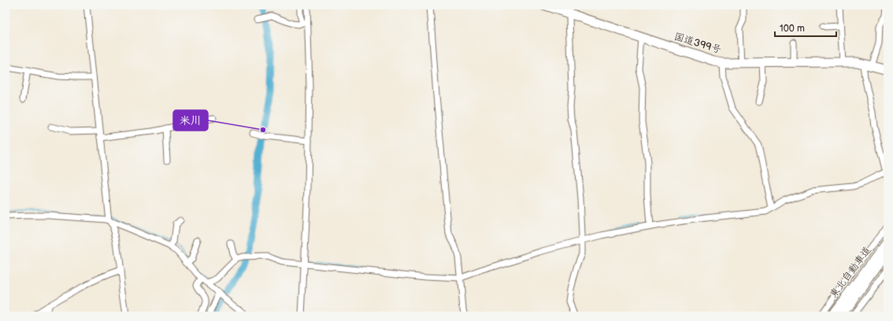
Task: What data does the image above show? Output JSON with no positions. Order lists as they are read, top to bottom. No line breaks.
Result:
{"streets":{"highway":["国道399号","東北自動車道"]},"places":["米川"],"scale_bar":"100 m"}
